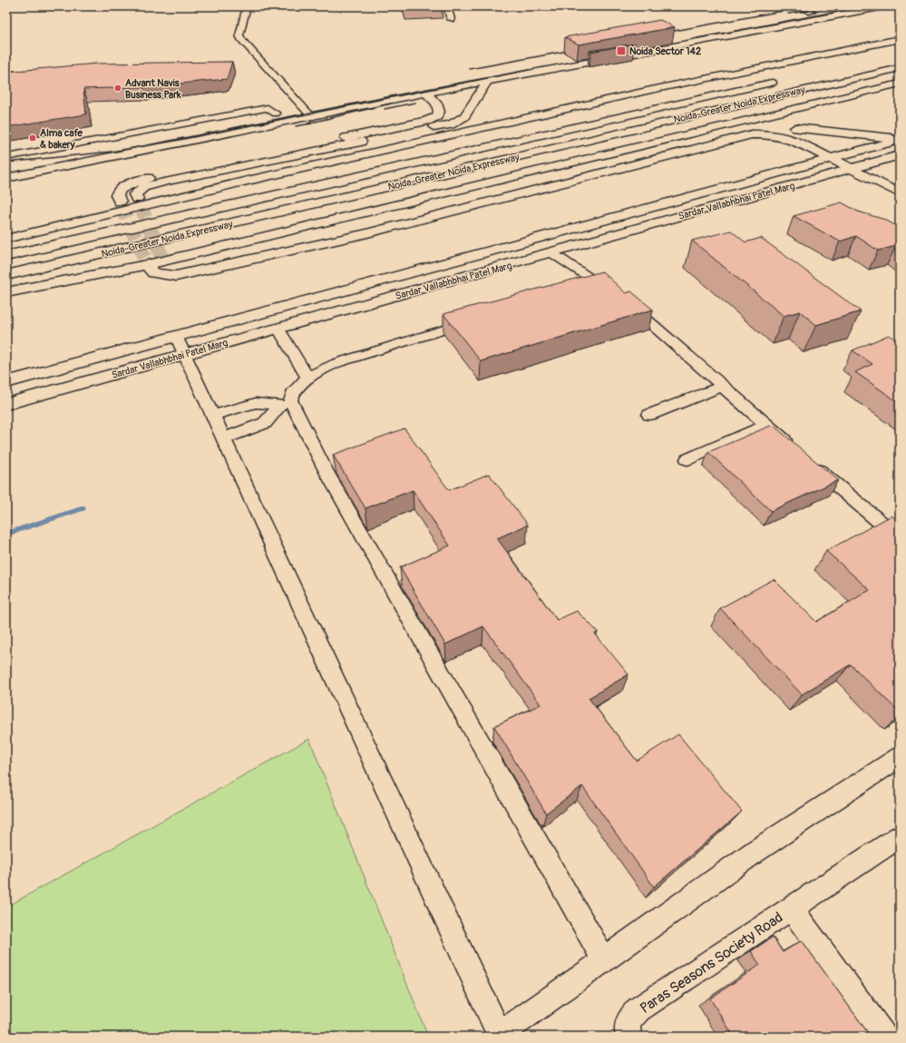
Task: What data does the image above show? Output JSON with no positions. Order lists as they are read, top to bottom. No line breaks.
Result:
{"streets":{"main road":["Noida-Greater Noida Expressway","Sardar Vallabhbhai Patel Marg"],"street":["Paras Seasons Society Road"]},"places":{"transit":["Noida Sector 142"],"other":["Advant Navis Business Park","Alma cafe & bakery"]}}
